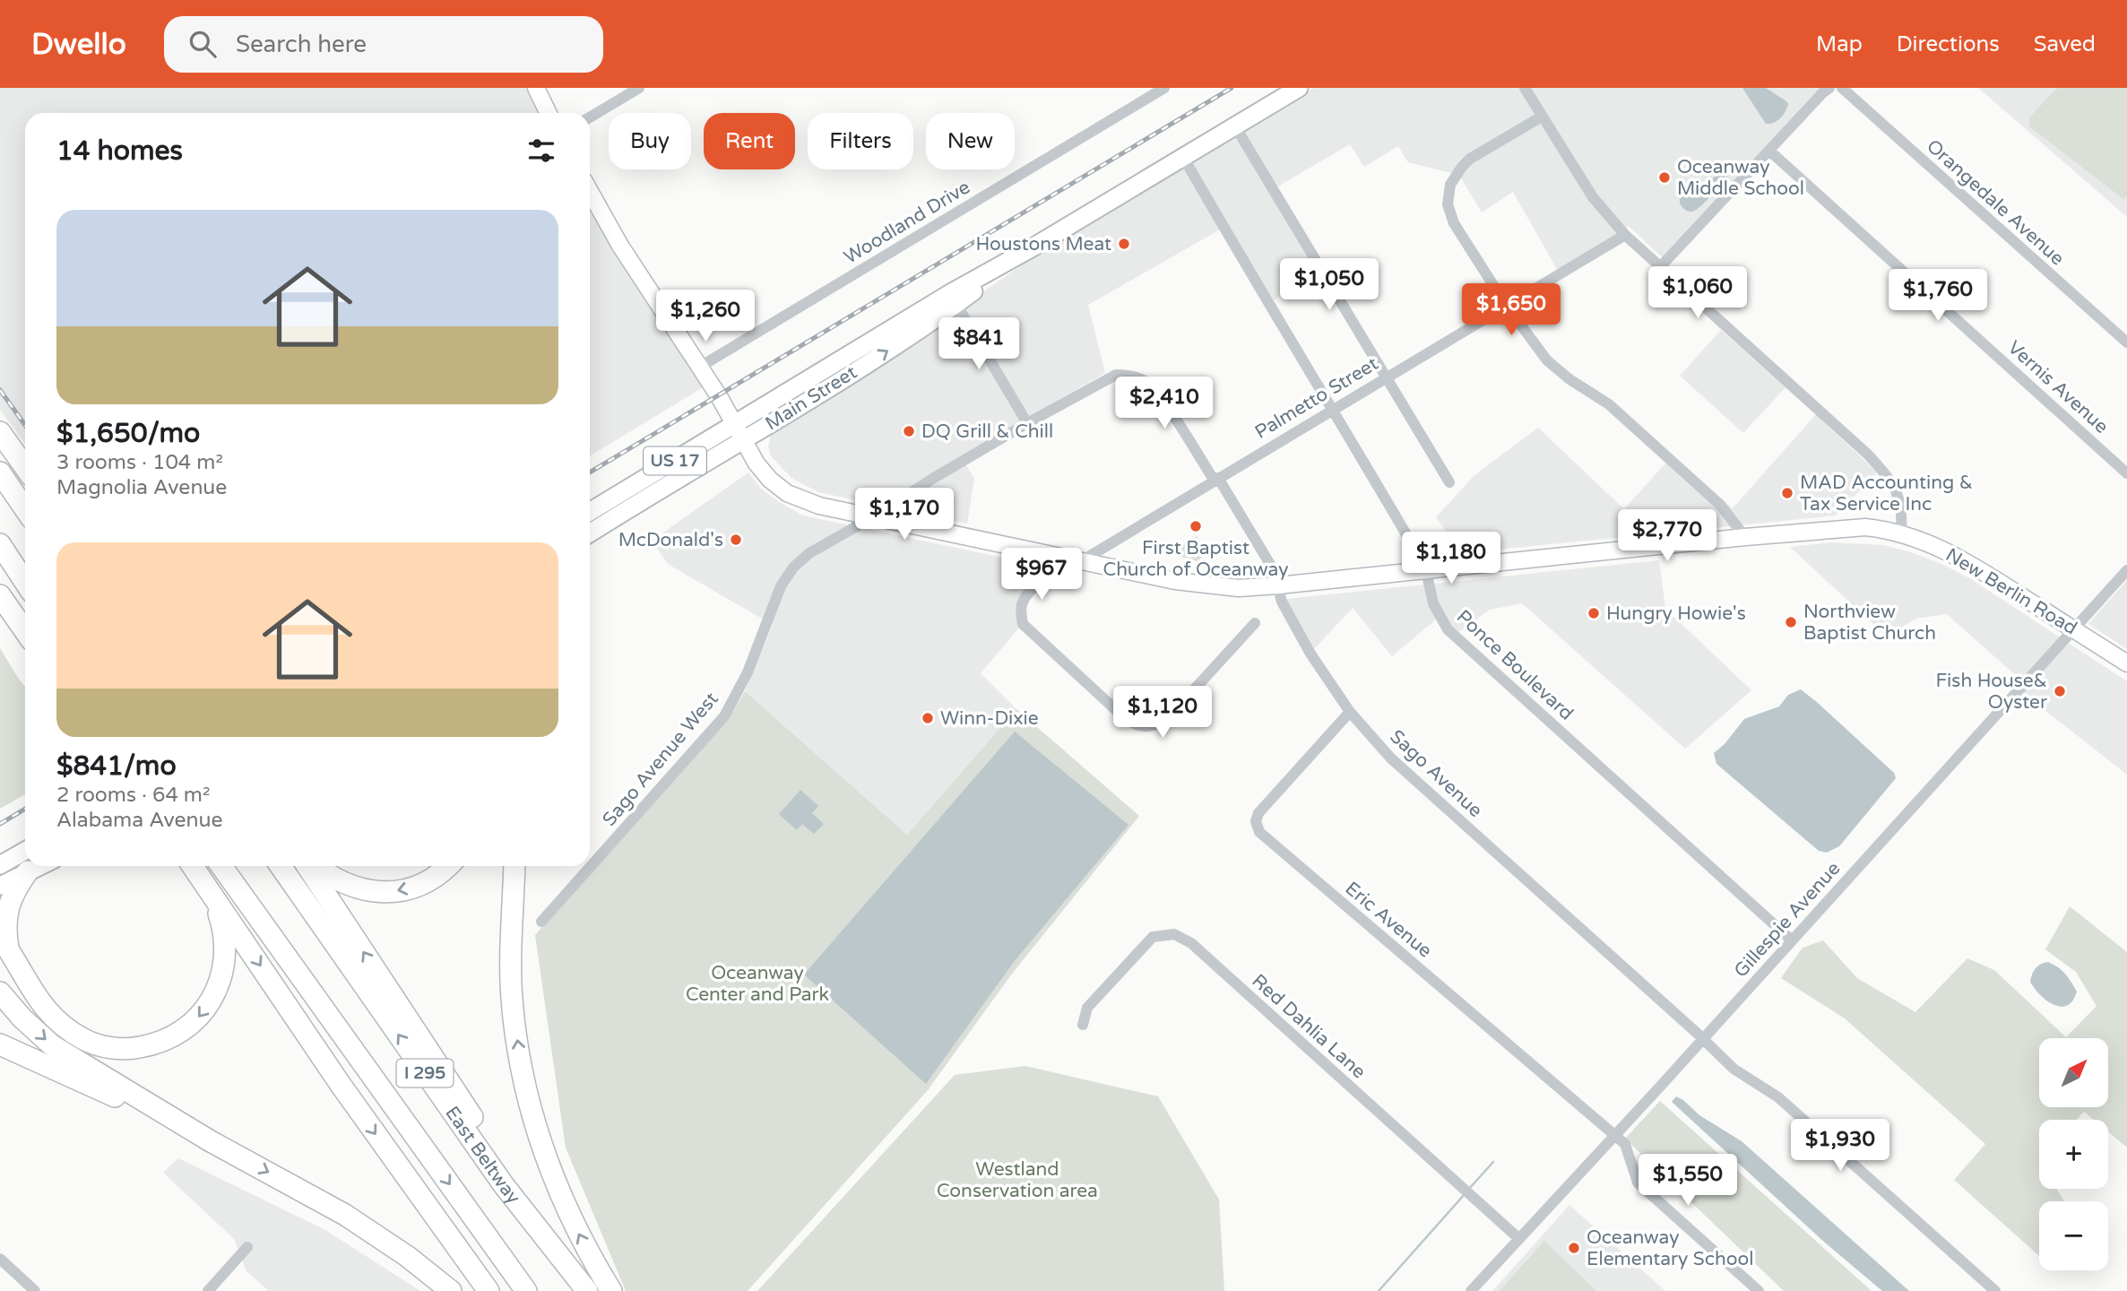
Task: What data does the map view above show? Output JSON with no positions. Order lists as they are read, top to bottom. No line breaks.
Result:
{"streets":{"highway":["I 295","East Beltway"],"main road":["Main Street","US 17"],"street":["Orangedale Avenue","Woodland Drive","Vernis Avenue","Palmetto Street","New Berlin Road","Ponce Boulevard","Sago Avenue West","Sago Avenue","Eric Avenue","Gillespie Avenue","Red Dahlia Lane"]},"crossings":[["Woodland Drive","New Berlin Road"],["Main Street","New Berlin Road"],["Main Street","Ponce Boulevard"],["Palmetto Street","New Berlin Road"],["Palmetto Street","Ponce Boulevard"],["Palmetto Street","Sago Avenue"],["New Berlin Road","Ponce Boulevard"],["New Berlin Road","Sago Avenue West"],["New Berlin Road","Sago Avenue"],["New Berlin Road","Gillespie Avenue"],["Ponce Boulevard","Gillespie Avenue"],["Sago Avenue West","Sago Avenue"],["Sago Avenue","Eric Avenue"],["Sago Avenue","Gillespie Avenue"],["Eric Avenue","Gillespie Avenue"],["Gillespie Avenue","Red Dahlia Lane"]],"parks":["Oceanway Center and Park","Westland Conservation area"],"places":["Oceanway Middle School","Houstons Meat","DQ Grill & Chill","MAD Accounting & Tax Service Inc","First Baptist Church of Oceanway","McDonald's","Hungry Howie's","Northview Baptist Church","Fish House& Oyster","Winn-Dixie","Oceanway Elementary School"],"north":"top right","page":{"header":"Dwello","search":"Search here","nav":["Map","Directions","Saved"],"chip":["Buy","Rent","Filters","New"],"heading":"14 homes","list":[{"name":"$1,650/mo","note":"3 rooms · 104 m² · Magnolia Avenue"},{"name":"$841/mo","note":"2 rooms · 64 m² · Alabama Avenue"}],"price":["$1,050","$1,060","$1,760","$1,650","$1,260","$841","$2,410","$1,170","$2,770","$1,180","$967","$1,120","$1,930","$1,550"],"map_buttons":["+","−"]}}
